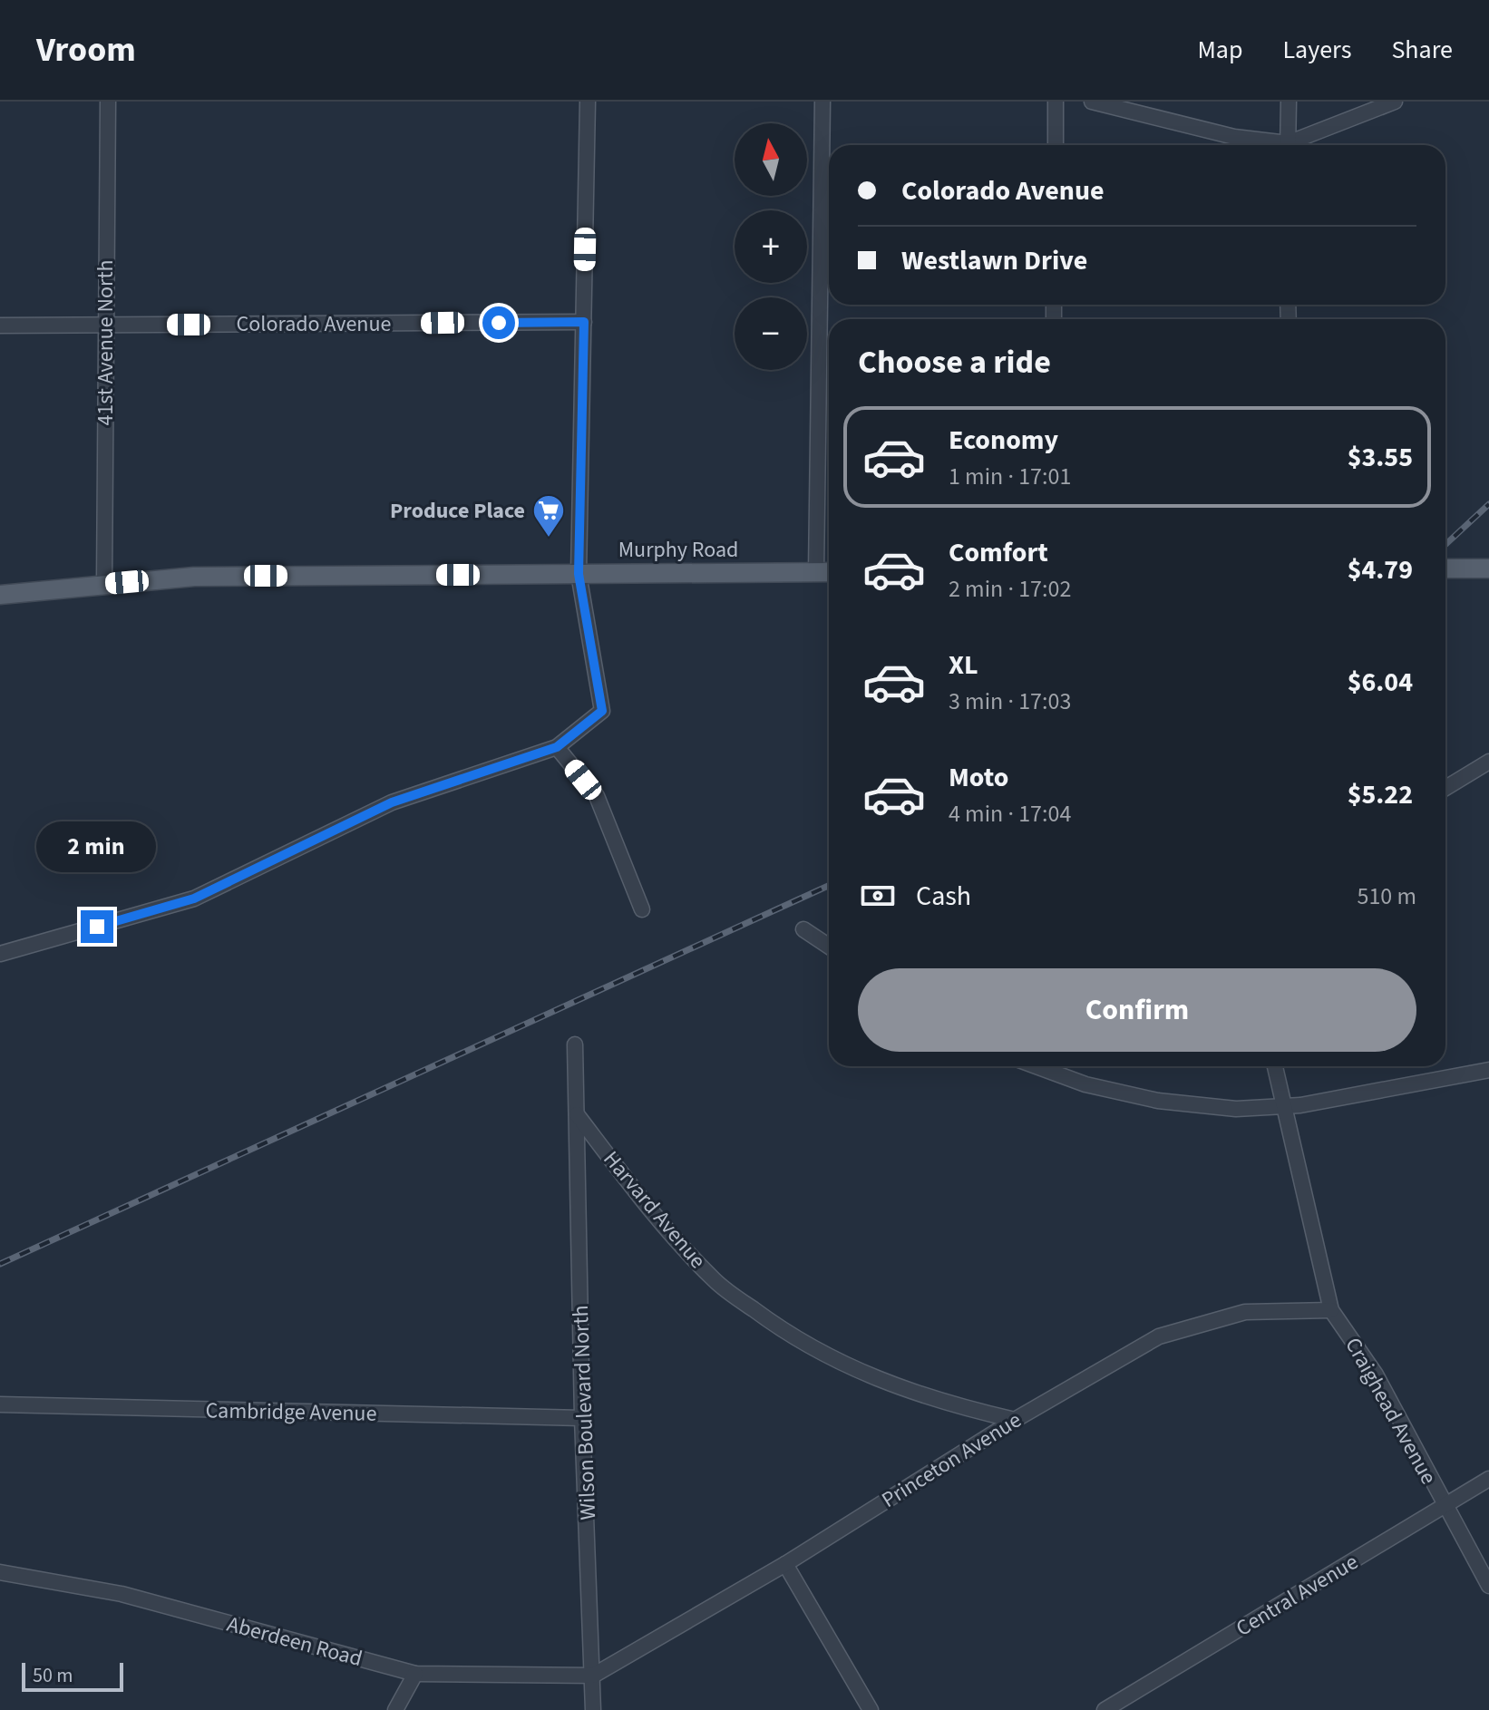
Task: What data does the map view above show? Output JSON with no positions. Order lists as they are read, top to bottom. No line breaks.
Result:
{"streets":{"main road":["Murphy Road"],"street":["Colorado Avenue","41st Avenue North","Harvard Avenue","Craighead Avenue","Cambridge Avenue","Wilson Boulevard North","Princeton Avenue","Central Avenue","Aberdeen Road"]},"crossings":[["Colorado Avenue","41st Avenue North"],["41st Avenue North","Murphy Road"],["Harvard Avenue","Wilson Boulevard North"],["Harvard Avenue","Princeton Avenue"],["Craighead Avenue","Princeton Avenue"],["Craighead Avenue","Central Avenue"],["Cambridge Avenue","Wilson Boulevard North"],["Wilson Boulevard North","Princeton Avenue"],["Wilson Boulevard North","Aberdeen Road"],["Princeton Avenue","Aberdeen Road"]],"places":{"supermarket":["Produce Place"]},"scale_bar":"50 m","north":"top","page":{"header":"Vroom","nav":["Map","Layers","Share"],"map_buttons":["+","−"],"banner":["Colorado Avenue","Westlawn Drive"],"heading":"Choose a ride","list":[{"name":"Economy","note":"1 min · 17:01","value":"$3.55"},{"name":"Comfort","note":"2 min · 17:02","value":"$4.79"},{"name":"XL","note":"3 min · 17:03","value":"$6.04"},{"name":"Moto","note":"4 min · 17:04","value":"$5.22"}],"bubble":"2 min","pay":["Cash","510 m"],"buttons":"Confirm","scale":"50 m"}}
